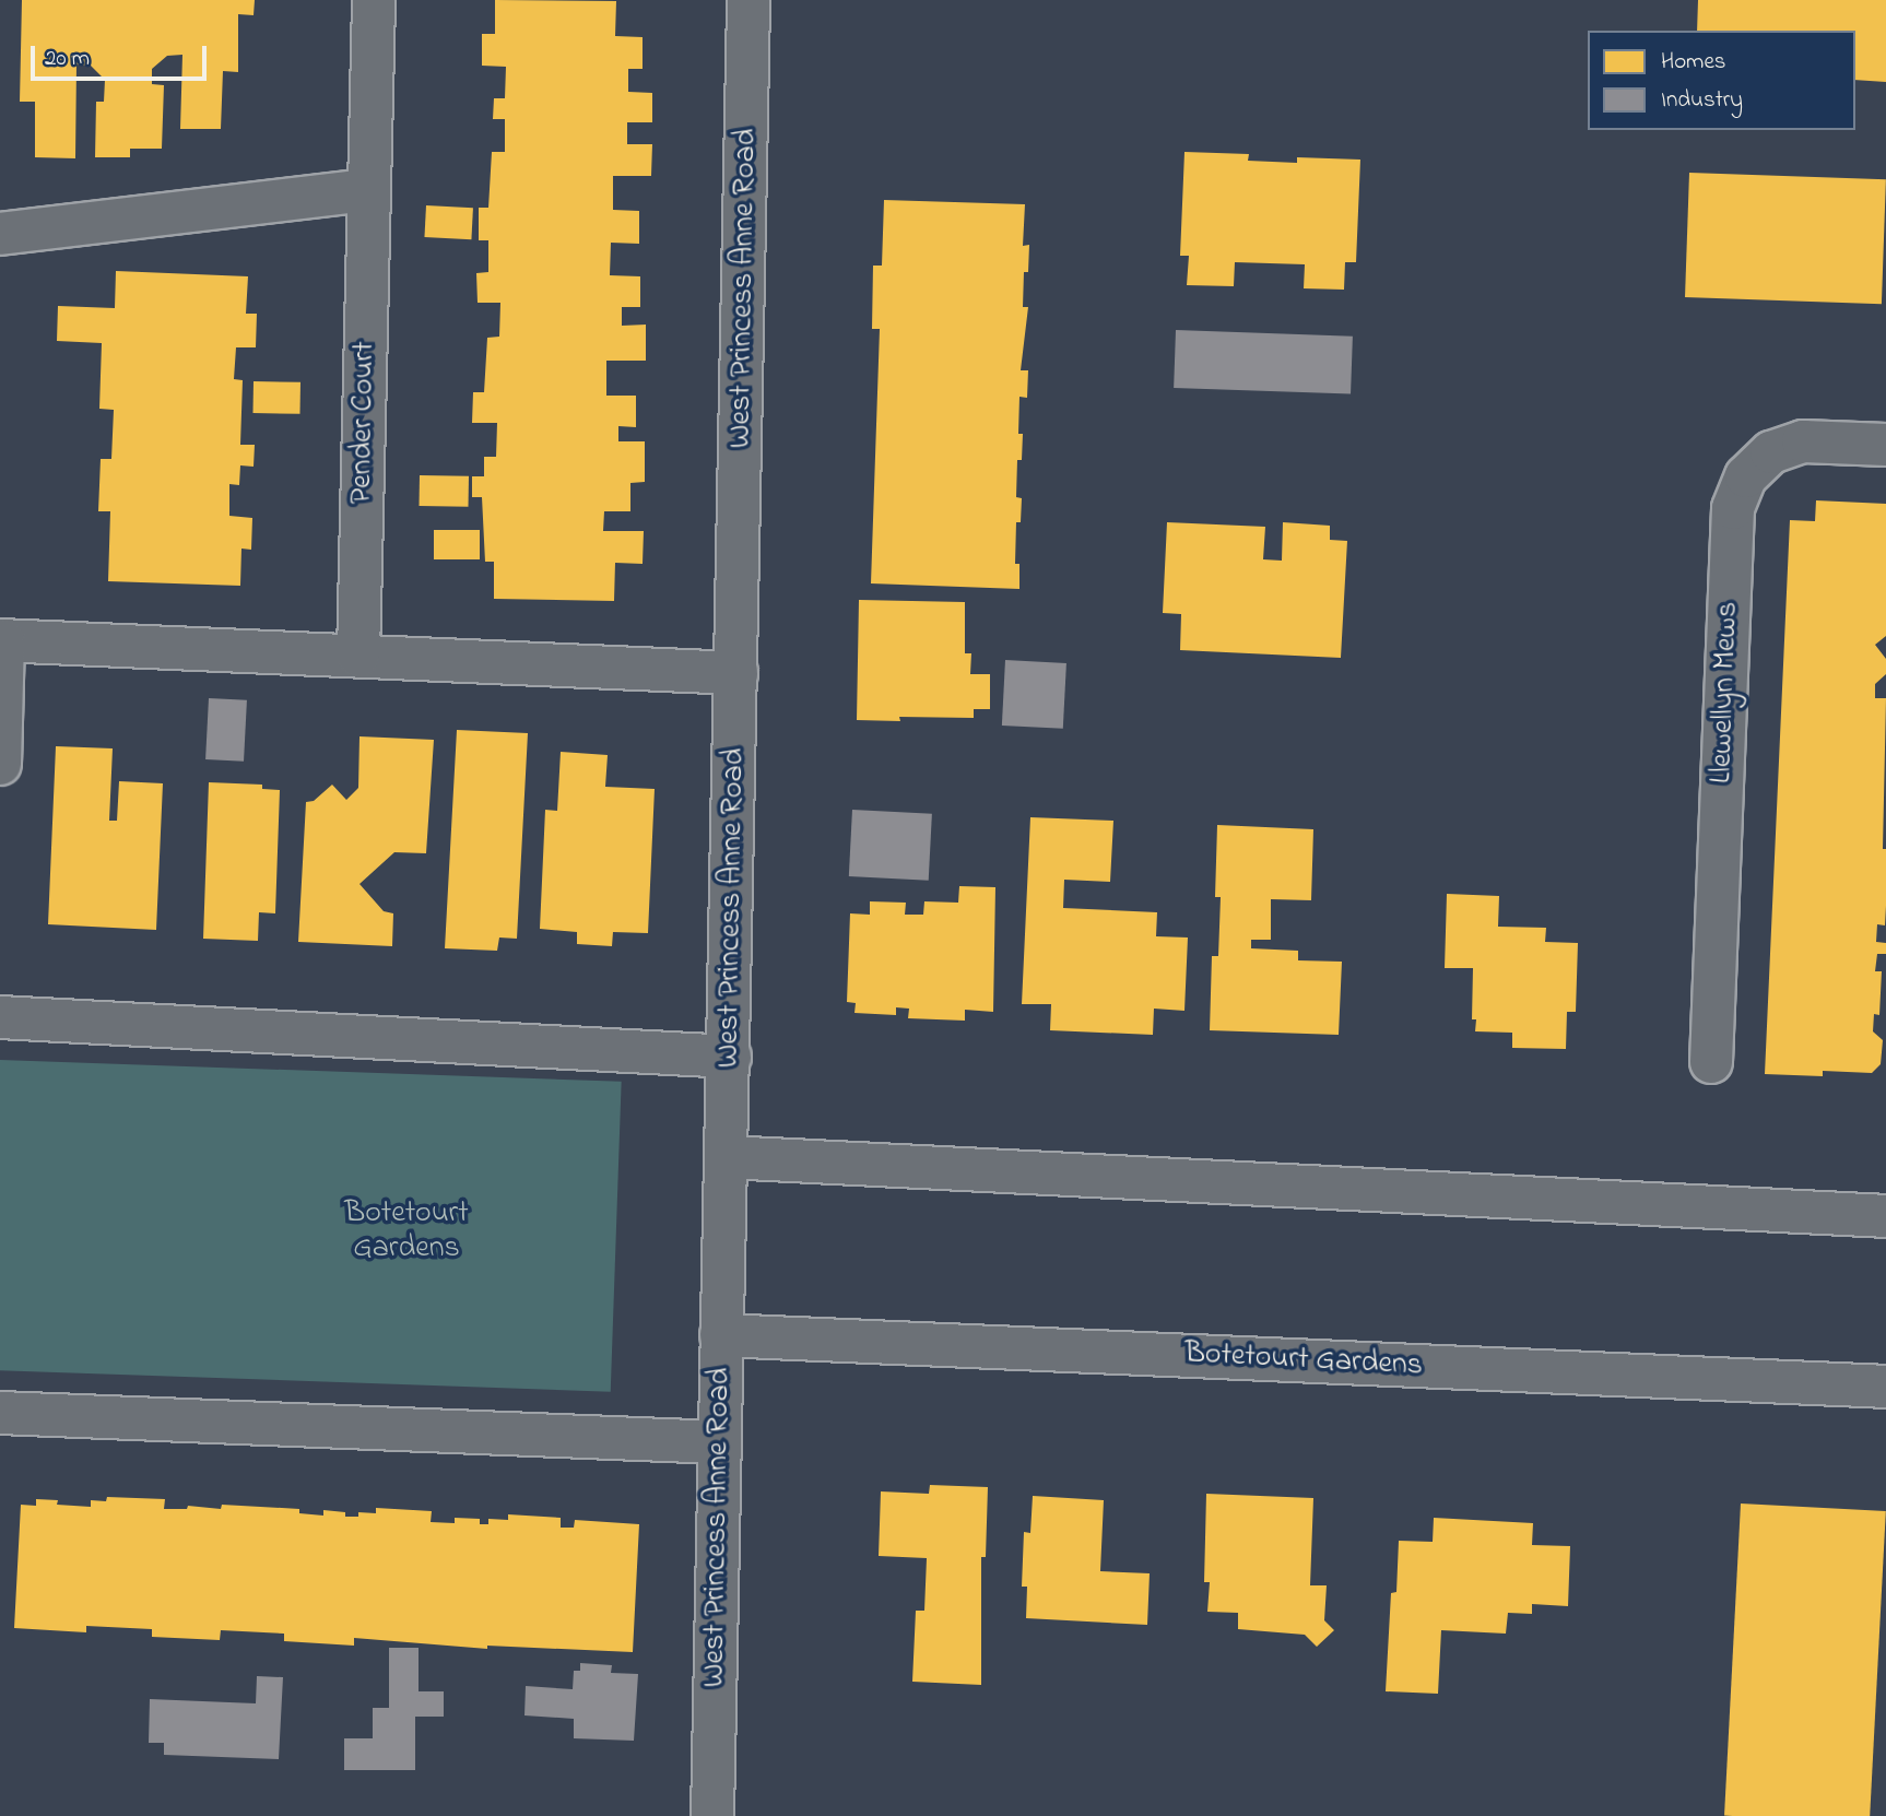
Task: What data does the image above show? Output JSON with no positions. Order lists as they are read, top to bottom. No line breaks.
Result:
{"streets":{"street":["West Princess Anne Road","Pender Court","Llewellyn Mews","Botetourt Gardens"]},"crossings":[["West Princess Anne Road","Botetourt Gardens"]],"parks":["Botetourt Gardens"],"legend":["Homes","Industry"],"scale_bar":"20 m"}
